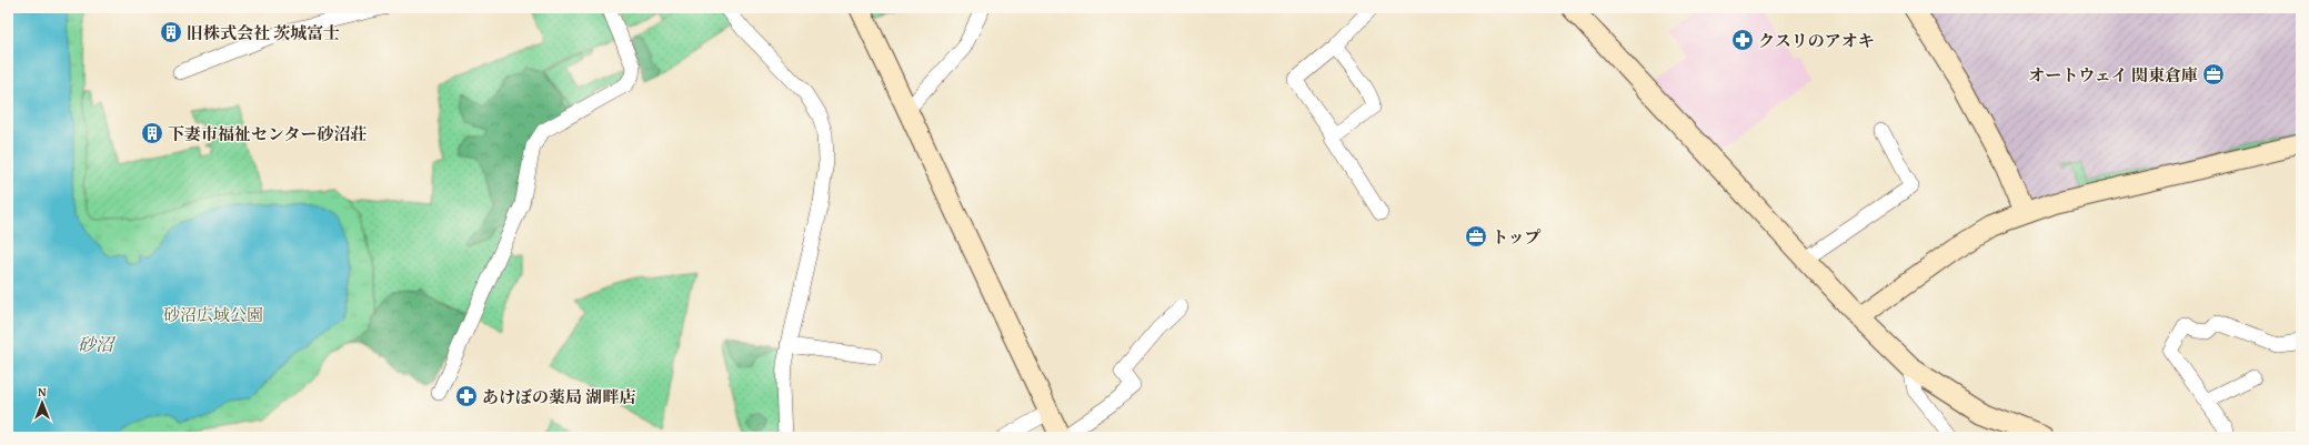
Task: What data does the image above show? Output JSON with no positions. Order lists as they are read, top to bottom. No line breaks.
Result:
{"water":["砂沼"],"parks":["砂沼広域公園"],"places":{"building":["旧株式会社 茨城富士","下妻市福祉センター砂沼荘"],"pharmacy":["クスリのアオキ","あけぼの薬局 湖畔店"],"office":["オートウェイ 関東倉庫","トップ"]},"north":"top"}
